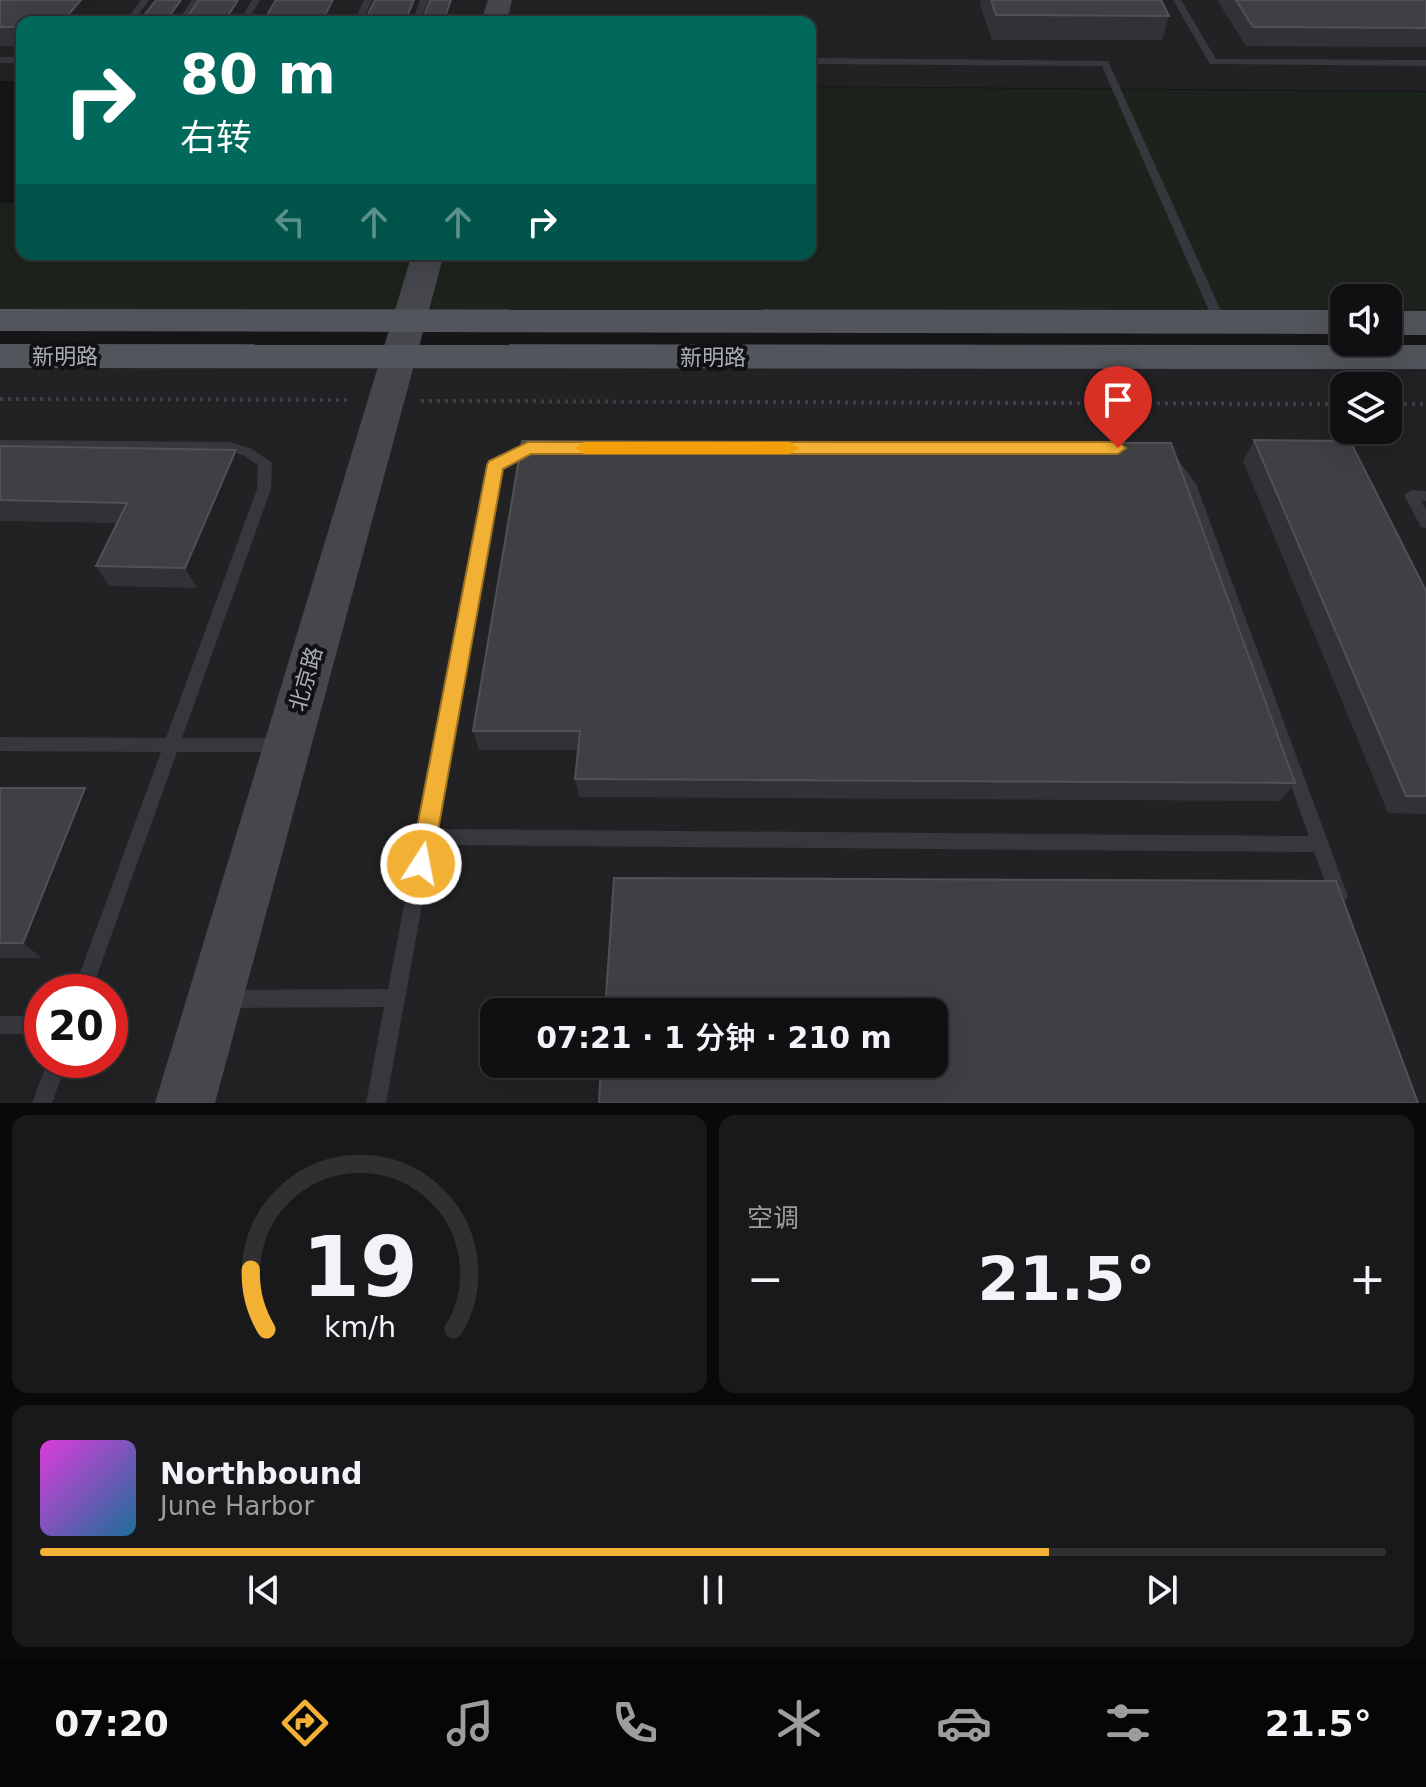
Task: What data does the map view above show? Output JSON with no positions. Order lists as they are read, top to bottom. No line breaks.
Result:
{"streets":{"main road":["新明路"],"street":["北京路"]},"crossings":[["新明路","北京路"]],"page":{"turn":["80 m","右转"],"limit":"20","trip":"07:21 · 1 分钟 · 210 m","tile":"空调","heat":["−","21.5°","+"],"song":["Northbound","June Harbor"],"tabs":["07:20","21.5°"],"gauge":["19","km/h"]}}
